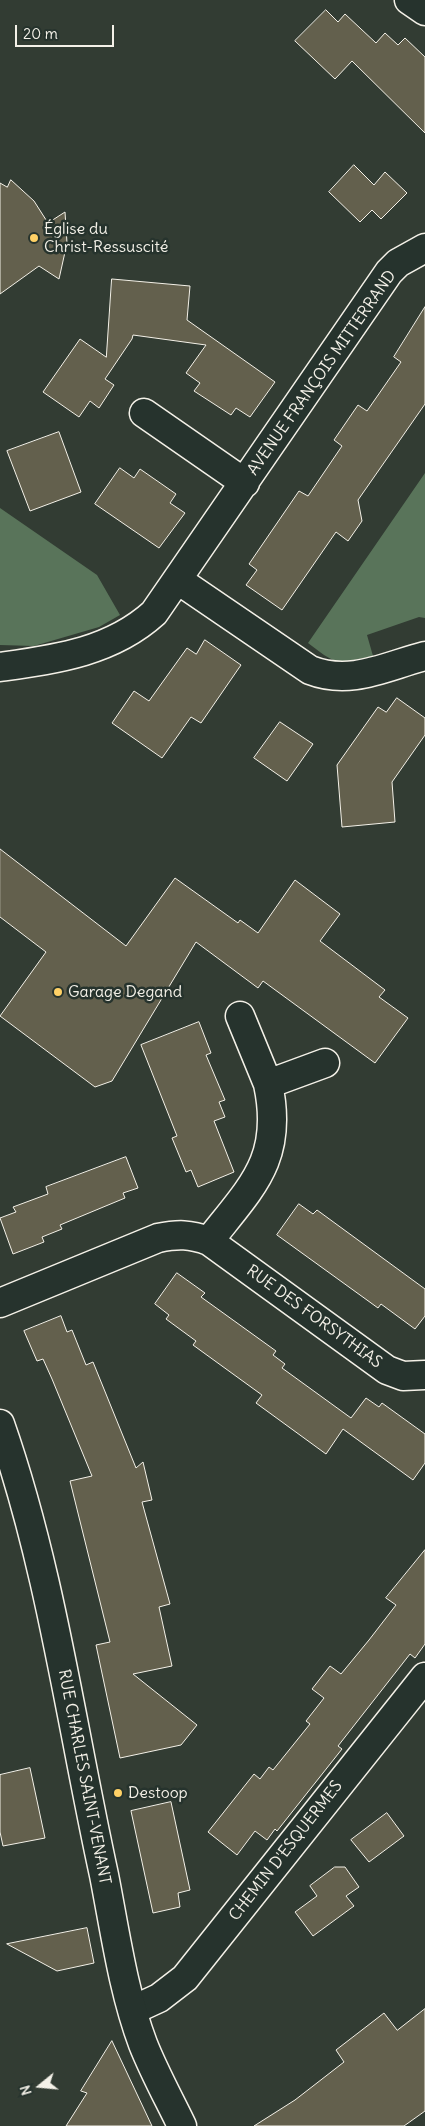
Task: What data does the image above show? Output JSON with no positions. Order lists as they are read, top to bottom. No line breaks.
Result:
{"streets":{"street":["AVENUE FRANÇOIS MITTERRAND","RUE DES FORSYTHIAS","RUE CHARLES SAINT-VENANT","CHEMIN D'ESQUERMES"]},"crossings":[["RUE CHARLES SAINT-VENANT","CHEMIN D'ESQUERMES"]],"places":["Église du Christ-Ressuscité","Garage Degand","Destoop"],"scale_bar":"20 m","north":"left"}
